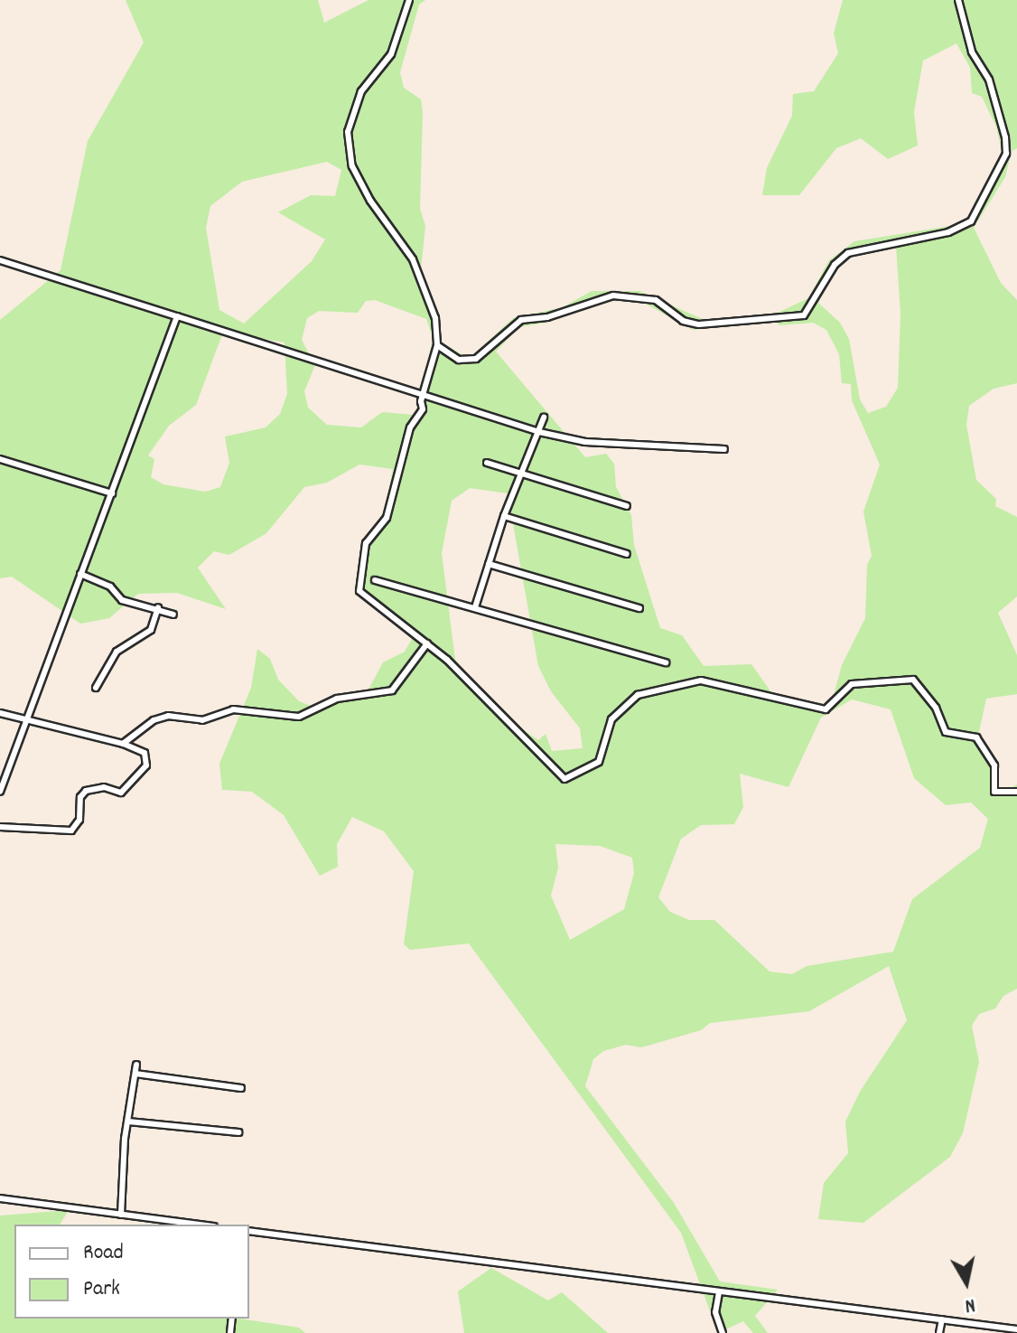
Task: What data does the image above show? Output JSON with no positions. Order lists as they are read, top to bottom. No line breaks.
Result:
{"legend":["Road","Park"],"north":"bottom"}
